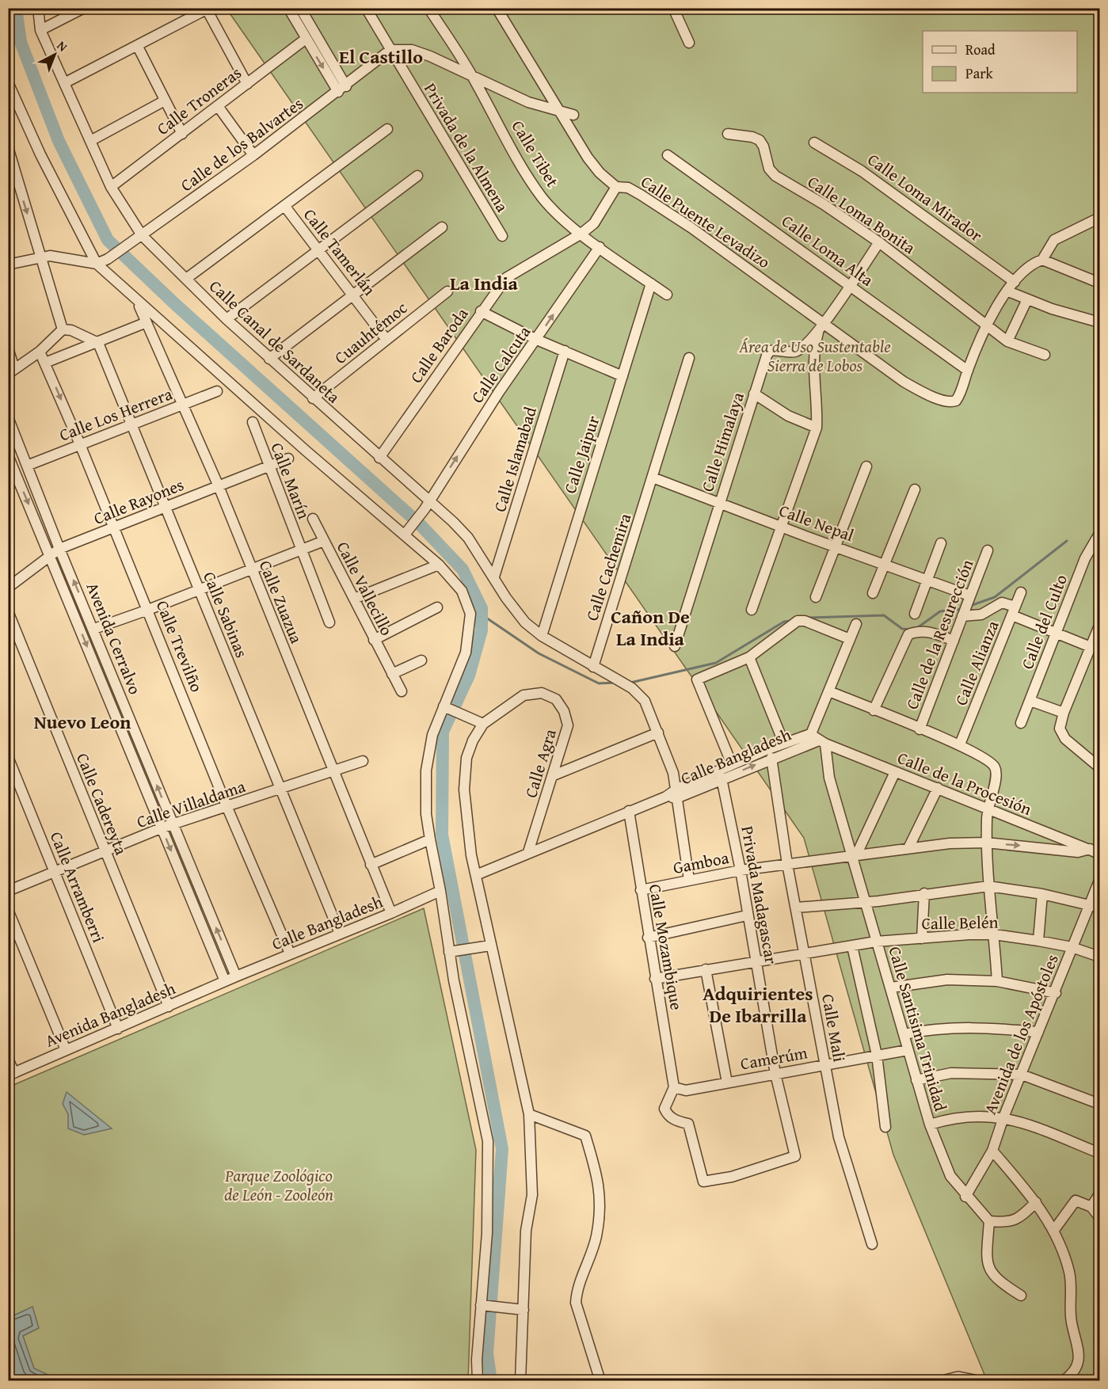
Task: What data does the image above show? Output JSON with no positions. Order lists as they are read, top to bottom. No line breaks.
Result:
{"streets":{"street":["Calle Troneras","Calle de los Balvartes","Privada de la Almena","Calle Tibet","Calle Loma Mirador","Calle Loma Bonita","Calle Puente Levadizo","Calle Loma Alta","Calle Tamerlán","Cuauhtémoc","Calle Canal de Sardaneta","Calle Baroda","Calle Calcuta","Calle Los Herrera","Calle Himalaya","Calle Jaipur","Calle Islamabad","Calle Marín","Calle Rayones","Calle Nepal","Calle Cachemira","Calle Vallecillo","Calle Zuazua","Calle Sabinas","Calle del Culto","Calle de la Resurección","Avenida Cerralvo","Calle Trevilño","Calle Alianza","Calle Bangladesh","Calle Agra","Calle de la Procesión","Calle Cadereyta","Calle Villaldama","Gamboa","Calle Arramberri","Privada Madagascar","Calle Belén","Calle Mozambique","Avenida Bangladesh","Calle Mali","Calle Santisima Trinidad","Avenida de los Apóstoles","Camerúm"]},"crossings":[["Calle Troneras","Calle Canal de Sardaneta"],["Calle de los Balvartes","Privada de la Almena"],["Calle de los Balvartes","Calle Canal de Sardaneta"],["Calle Tibet","Calle Baroda"],["Calle Tibet","Calle Calcuta"],["Calle Tibet","Calle Jaipur"],["Calle Loma Bonita","Calle Himalaya"],["Calle Puente Levadizo","Calle Loma Alta"],["Calle Puente Levadizo","Calle Baroda"],["Calle Puente Levadizo","Calle Himalaya"],["Calle Loma Alta","Calle Himalaya"],["Calle Tamerlán","Cuauhtémoc"],["Cuauhtémoc","Calle Canal de Sardaneta"],["Calle Canal de Sardaneta","Calle Baroda"],["Calle Canal de Sardaneta","Calle Calcuta"],["Calle Canal de Sardaneta","Calle Jaipur"],["Calle Canal de Sardaneta","Calle Islamabad"],["Calle Canal de Sardaneta","Calle Cachemira"],["Calle Canal de Sardaneta","Calle Bangladesh"],["Calle Canal de Sardaneta","Gamboa"],["Calle Los Herrera","Calle Zuazua"],["Calle Los Herrera","Calle Sabinas"],["Calle Los Herrera","Avenida Cerralvo"],["Calle Los Herrera","Calle Trevilño"],["Calle Himalaya","Calle Nepal"],["Calle Marín","Calle Rayones"],["Calle Marín","Calle Vallecillo"],["Calle Rayones","Calle Zuazua"],["Calle Rayones","Calle Sabinas"],["Calle Rayones","Avenida Cerralvo"],["Calle Rayones","Calle Trevilño"],["Calle Nepal","Calle Cachemira"],["Calle Nepal","Calle de la Resurección"],["Calle Vallecillo","Calle Zuazua"],["Calle Vallecillo","Calle Sabinas"],["Calle Vallecillo","Avenida Cerralvo"],["Calle Vallecillo","Calle Trevilño"],["Calle Zuazua","Calle Bangladesh"],["Calle Zuazua","Calle Villaldama"],["Calle Sabinas","Calle Bangladesh"],["Calle Sabinas","Calle Villaldama"],["Avenida Cerralvo","Calle Bangladesh"],["Avenida Cerralvo","Calle Villaldama"],["Avenida Cerralvo","Avenida Bangladesh"],["Calle Trevilño","Calle Bangladesh"],["Calle Trevilño","Calle Villaldama"],["Calle Bangladesh","Calle Agra"],["Calle Bangladesh","Calle de la Procesión"],["Calle Bangladesh","Privada Madagascar"],["Calle Bangladesh","Calle Mozambique"],["Calle Bangladesh","Avenida Bangladesh"],["Calle Bangladesh","Calle Mali"],["Calle de la Procesión","Gamboa"],["Calle de la Procesión","Calle Santisima Trinidad"],["Calle Cadereyta","Calle Villaldama"],["Calle Cadereyta","Avenida Bangladesh"],["Calle Villaldama","Calle Arramberri"],["Gamboa","Privada Madagascar"],["Gamboa","Calle Mozambique"],["Gamboa","Calle Mali"],["Gamboa","Calle Santisima Trinidad"],["Calle Arramberri","Avenida Bangladesh"],["Privada Madagascar","Calle Belén"],["Privada Madagascar","Calle Mozambique"],["Privada Madagascar","Camerúm"],["Calle Belén","Calle Mozambique"],["Calle Belén","Calle Mali"],["Calle Belén","Calle Santisima Trinidad"],["Calle Belén","Avenida de los Apóstoles"],["Calle Mozambique","Camerúm"],["Calle Mali","Camerúm"],["Calle Santisima Trinidad","Avenida de los Apóstoles"],["Calle Santisima Trinidad","Camerúm"]],"one_way":["Calle Calcuta"],"districts":["El Castillo","La India","Cañon De La India","Nuevo Leon","Adquirientes De Ibarrilla"],"parks":["Área de Uso Sustentable Sierra de Lobos","Parque Zoológico de León - Zooleón"],"legend":["Road","Park"],"north":"top right"}
